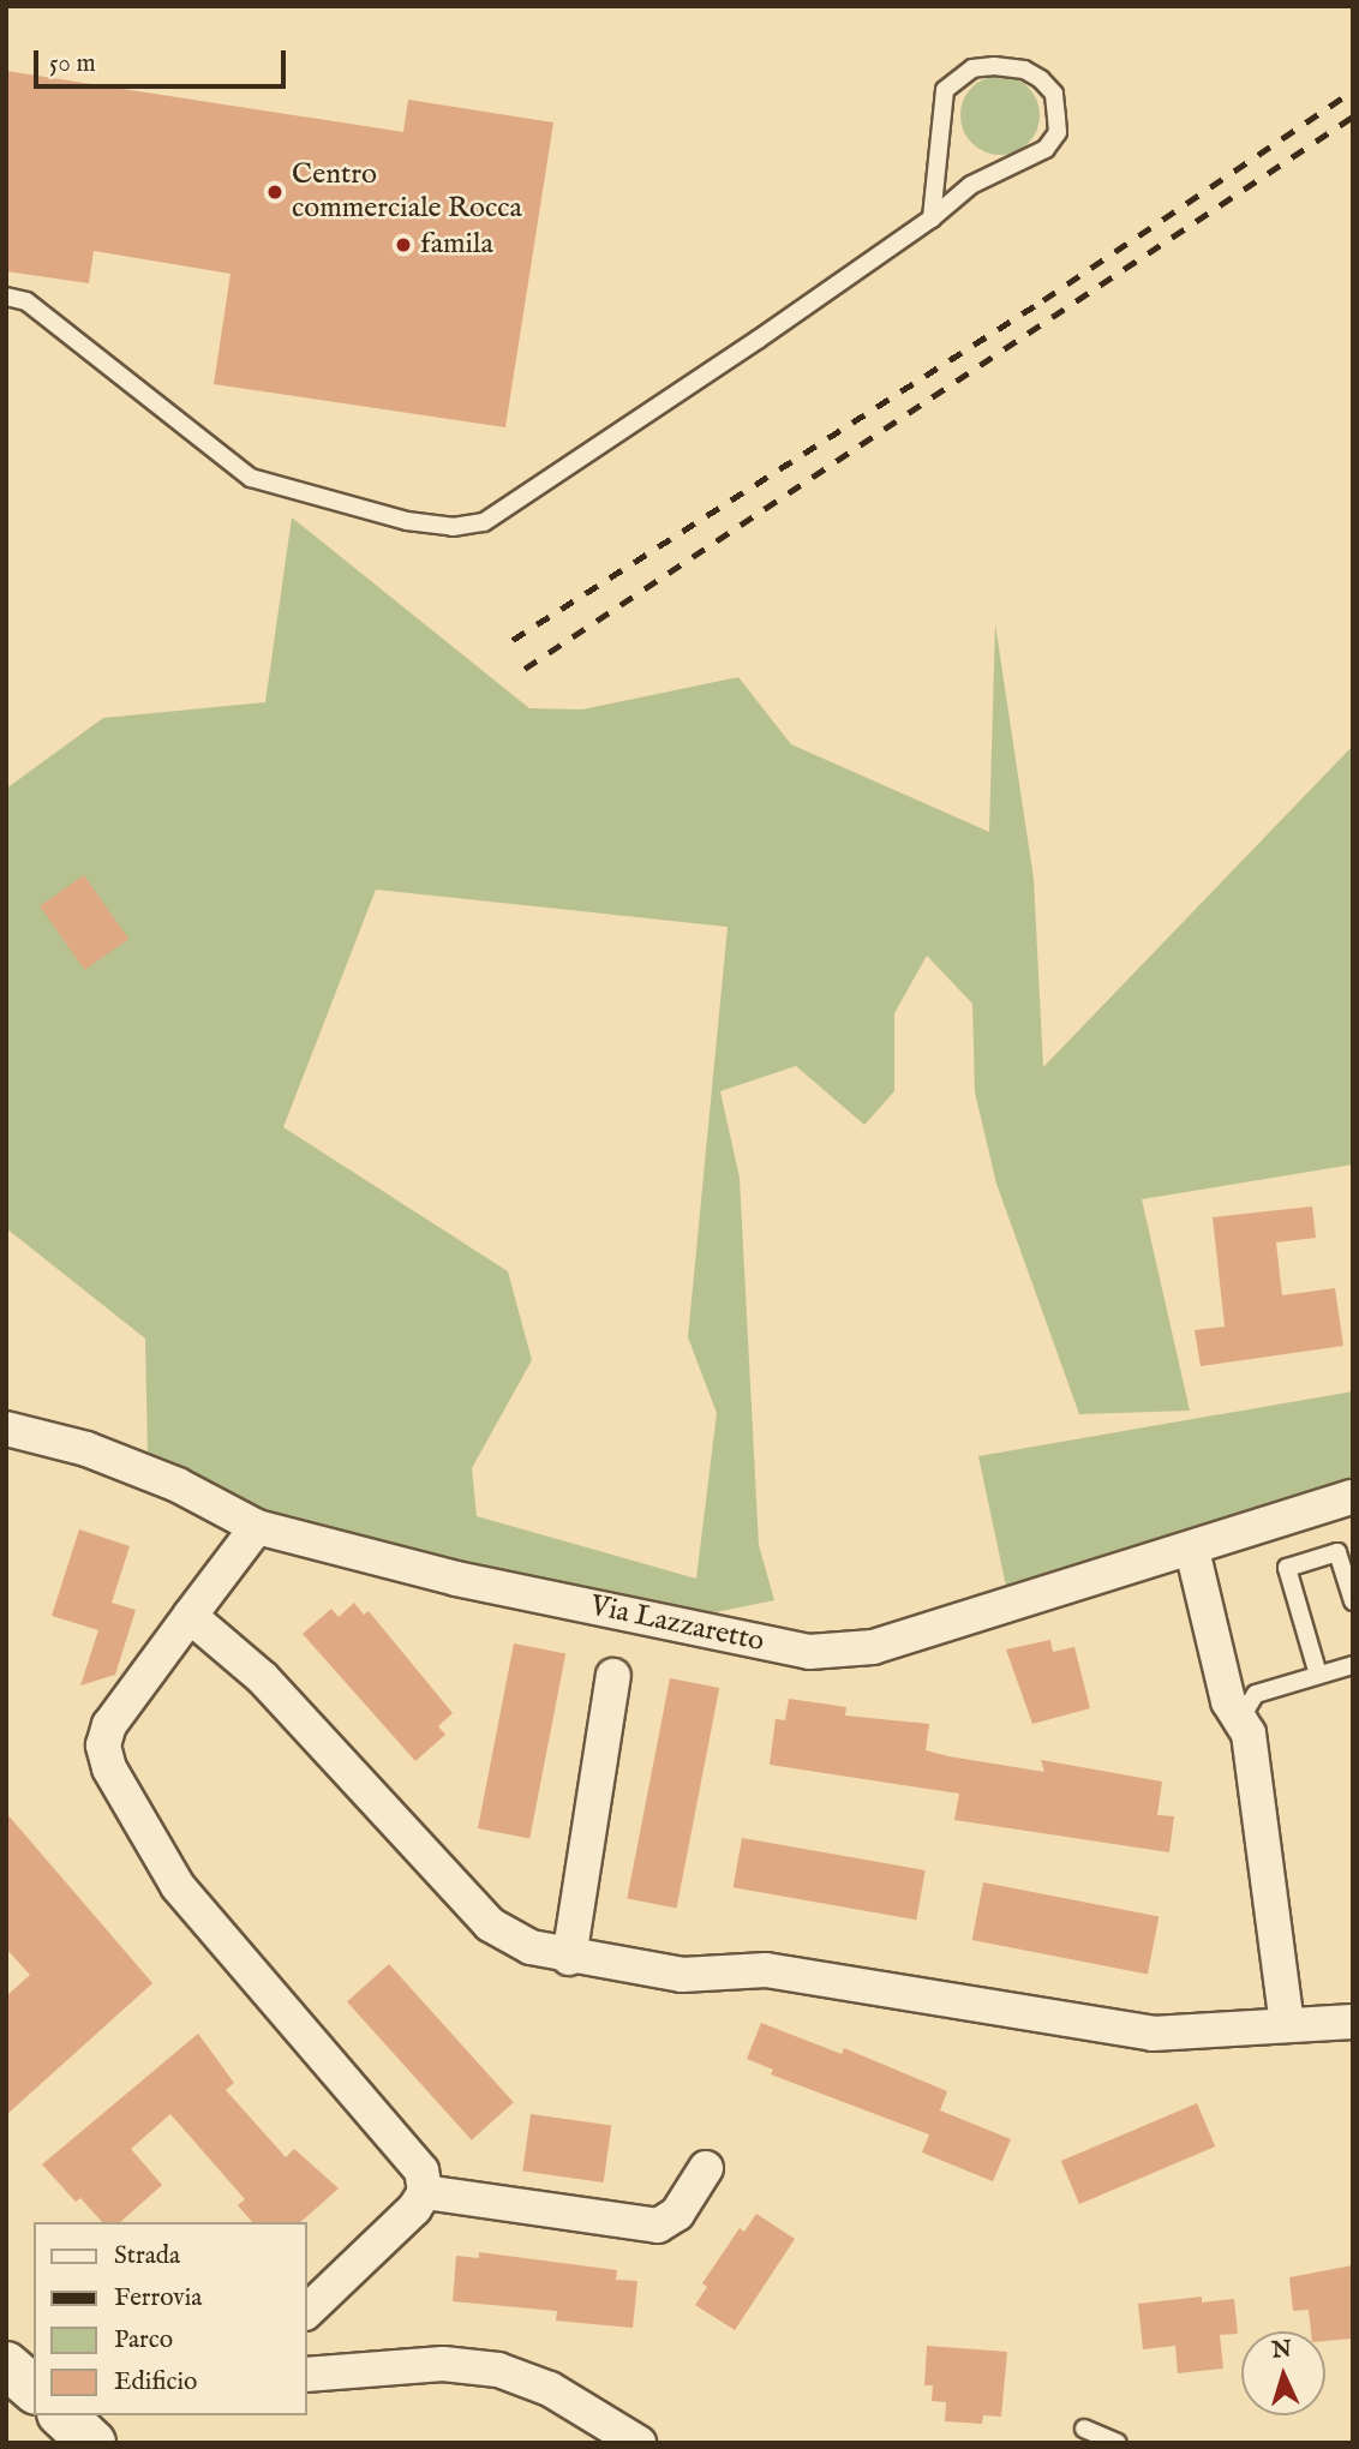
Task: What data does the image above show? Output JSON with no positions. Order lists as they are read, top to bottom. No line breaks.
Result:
{"streets":{"street":["Via Lazzaretto"]},"places":["Centro commerciale Rocca","famila"],"legend":["Strada","Ferrovia","Parco","Edificio"],"scale_bar":"50 m","north":"top"}
